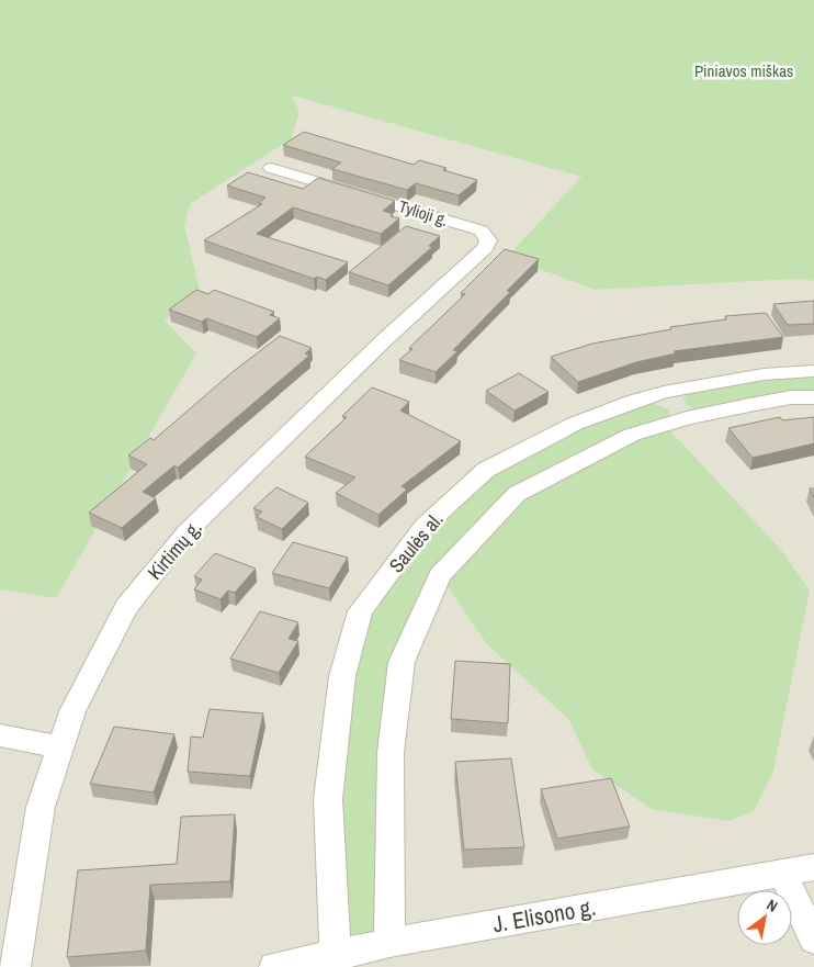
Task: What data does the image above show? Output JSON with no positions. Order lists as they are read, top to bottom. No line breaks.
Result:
{"streets":{"street":["Tylioji g.","Saulės al.","Kirtimų g.","J. Elisono g."]},"crossings":[["Tylioji g.","Kirtimų g."],["Saulės al.","J. Elisono g."]],"parks":["Piniavos miškas"],"north":"top right"}
